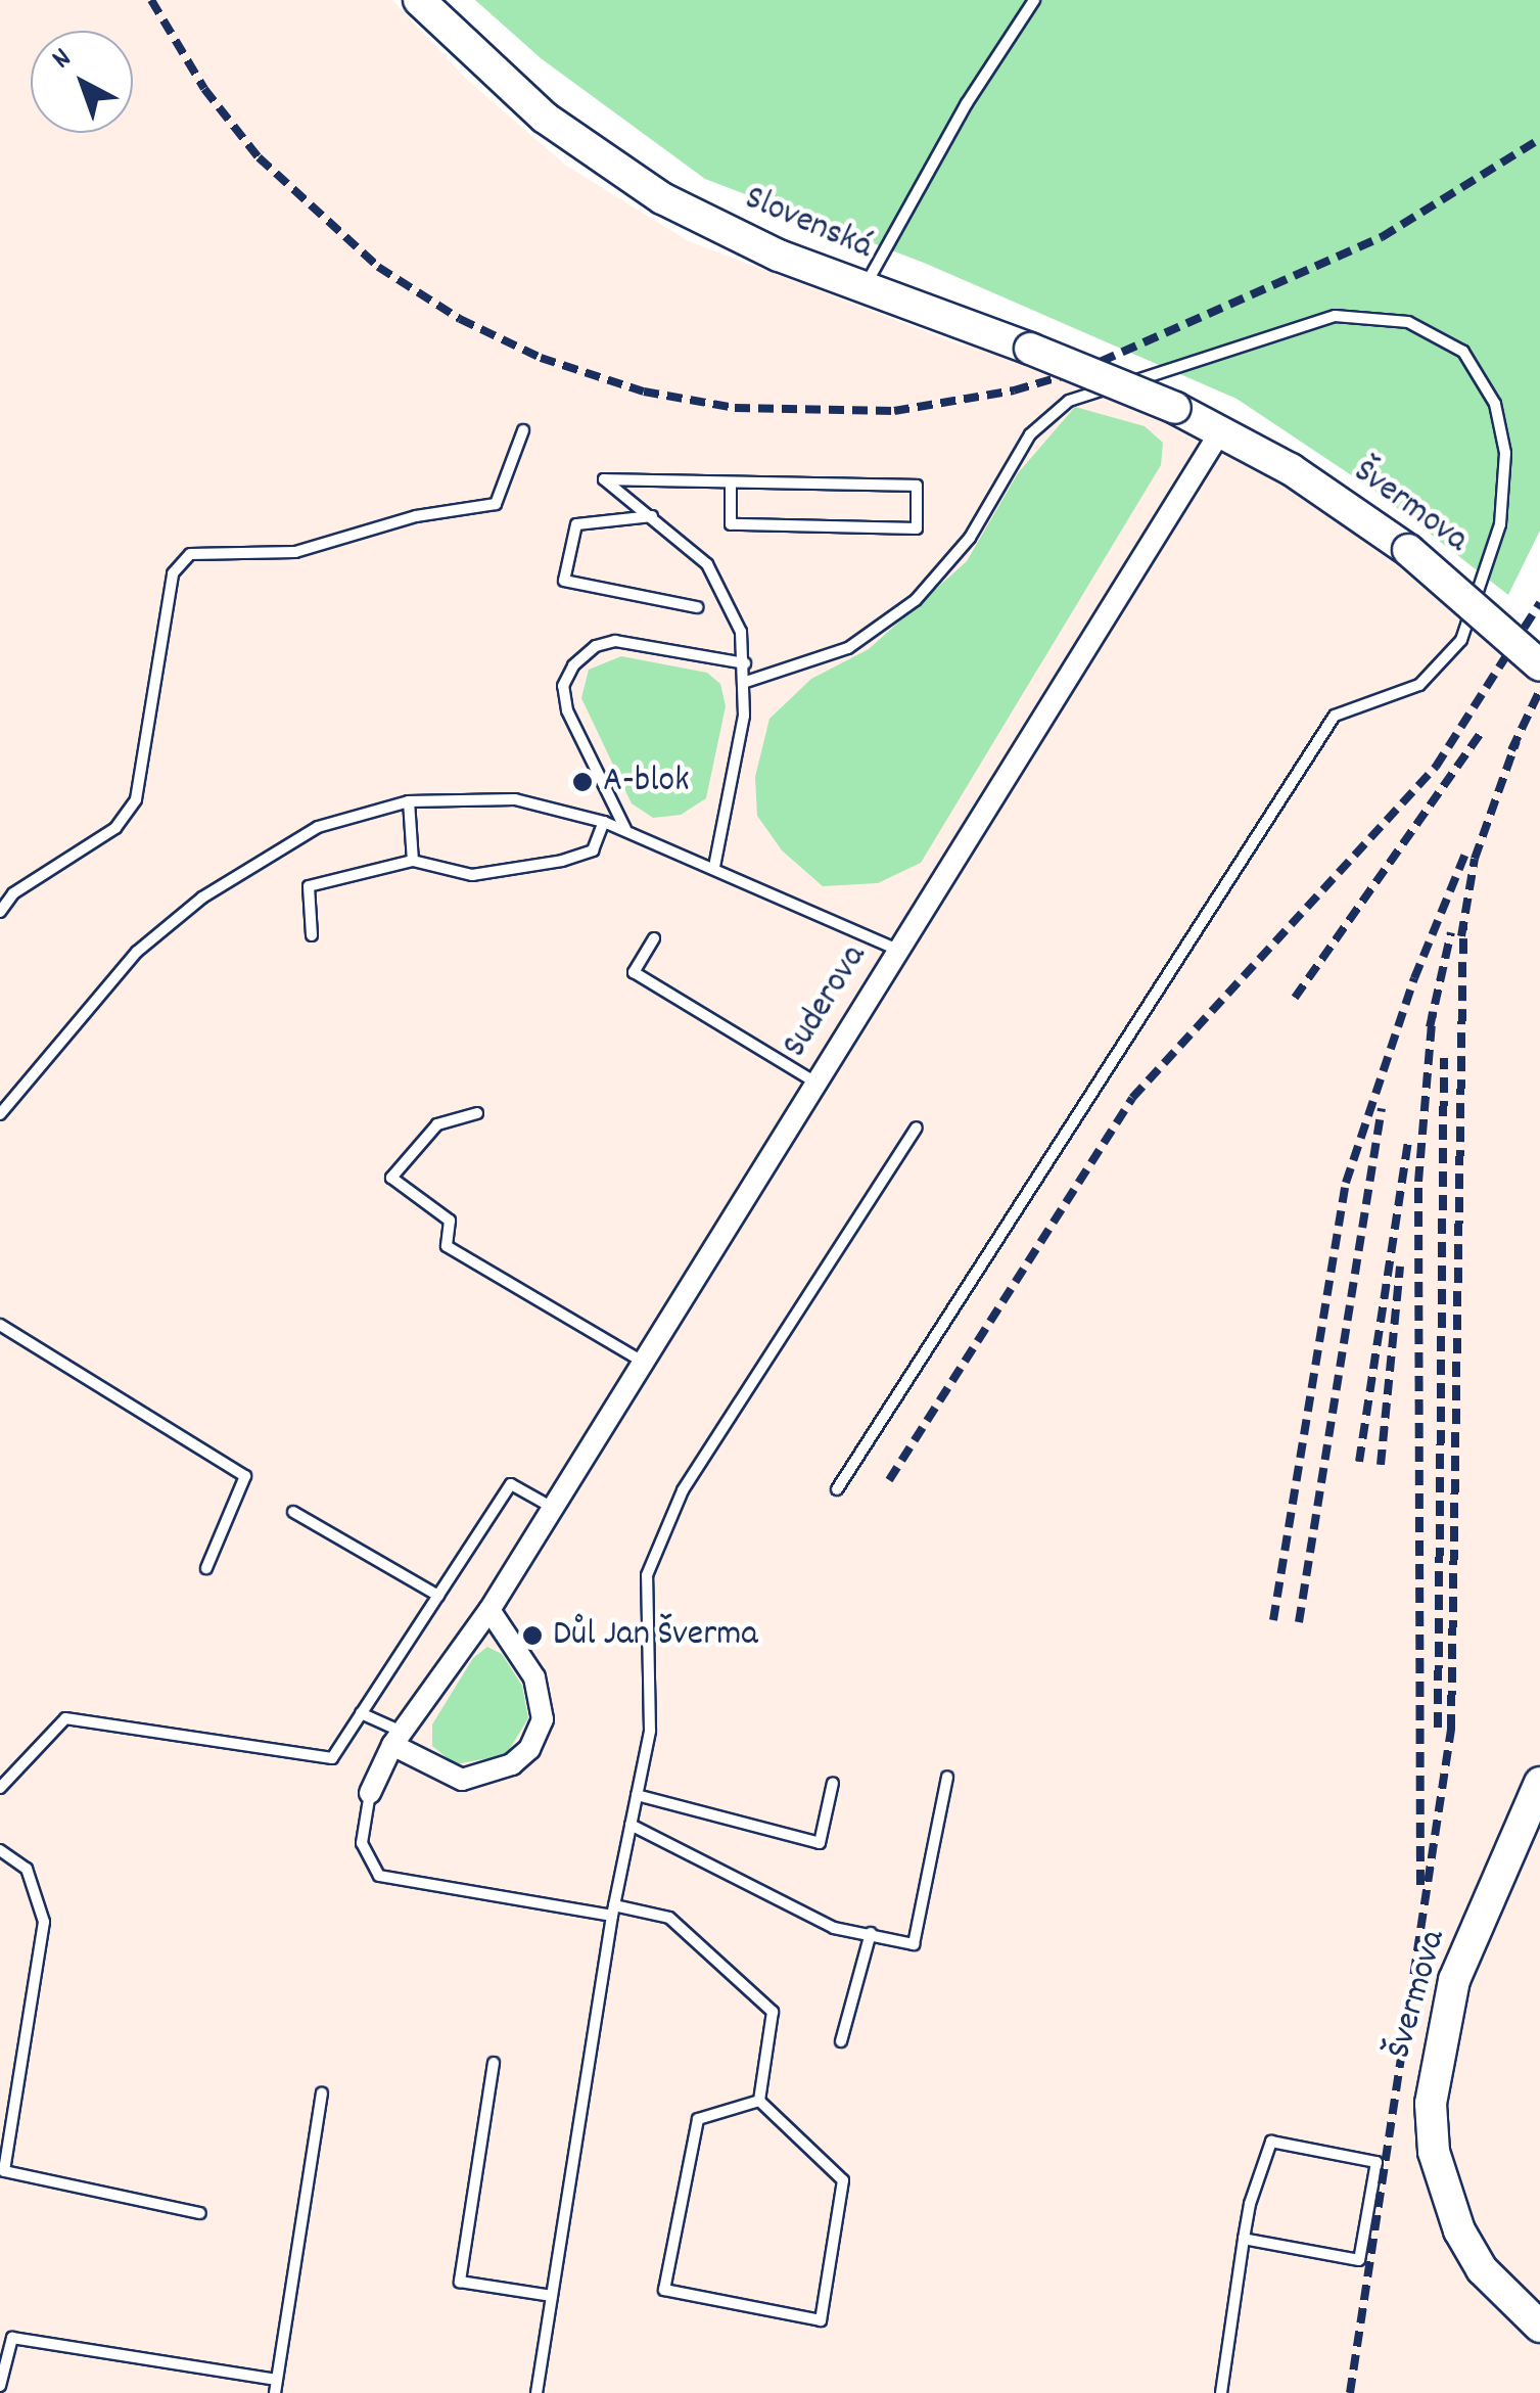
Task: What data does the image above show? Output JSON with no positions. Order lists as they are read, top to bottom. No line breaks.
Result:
{"streets":{"street":["Slovenská","Švermova","Suderova"]},"crossings":[["Slovenská","Švermova"],["Slovenská","Suderova"],["Švermova","Suderova"]],"places":["A-blok","Důl Jan Šverma"],"north":"top left"}
